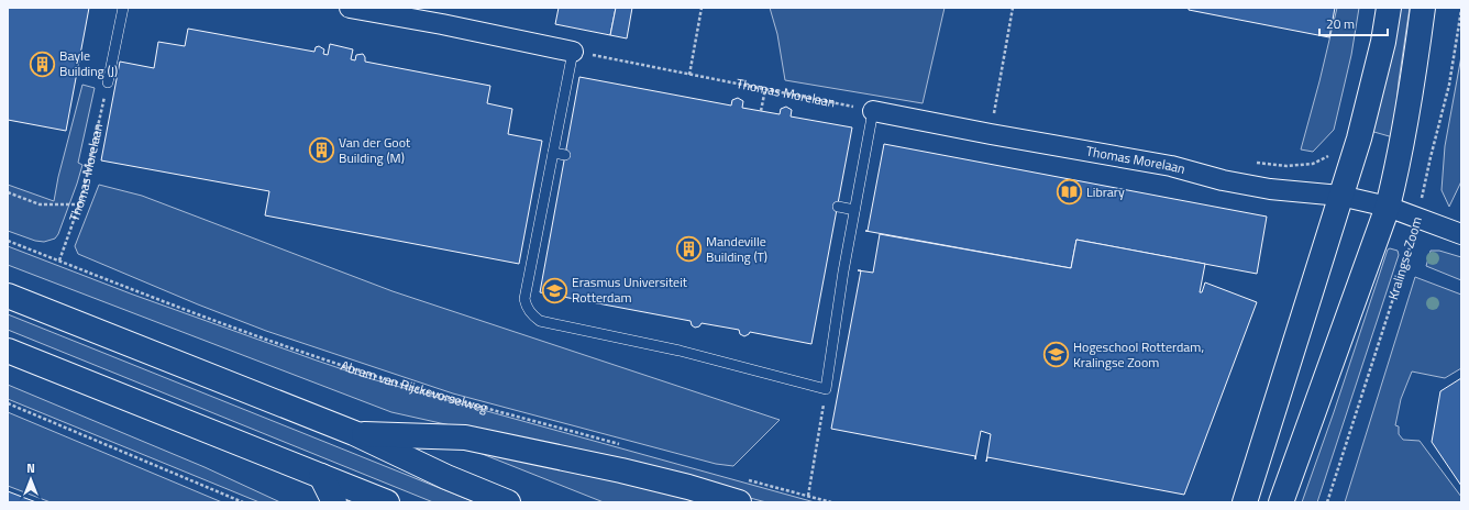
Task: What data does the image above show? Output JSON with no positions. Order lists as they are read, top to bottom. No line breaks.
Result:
{"streets":{"street":["Thomas Morelaan"],"path":["Kralingse Zoom","Abram van Rijckevorselweg"]},"crossings":[["Thomas Morelaan","Abram van Rijckevorselweg"]],"places":{"building":["Bayle Building (J)","Van der Goot Building (M)","Mandeville Building (T)"],"library":["Library"],"school or university":["Erasmus Universiteit Rotterdam","Hogeschool Rotterdam, Kralingse Zoom"]},"scale_bar":"20 m","north":"top"}
